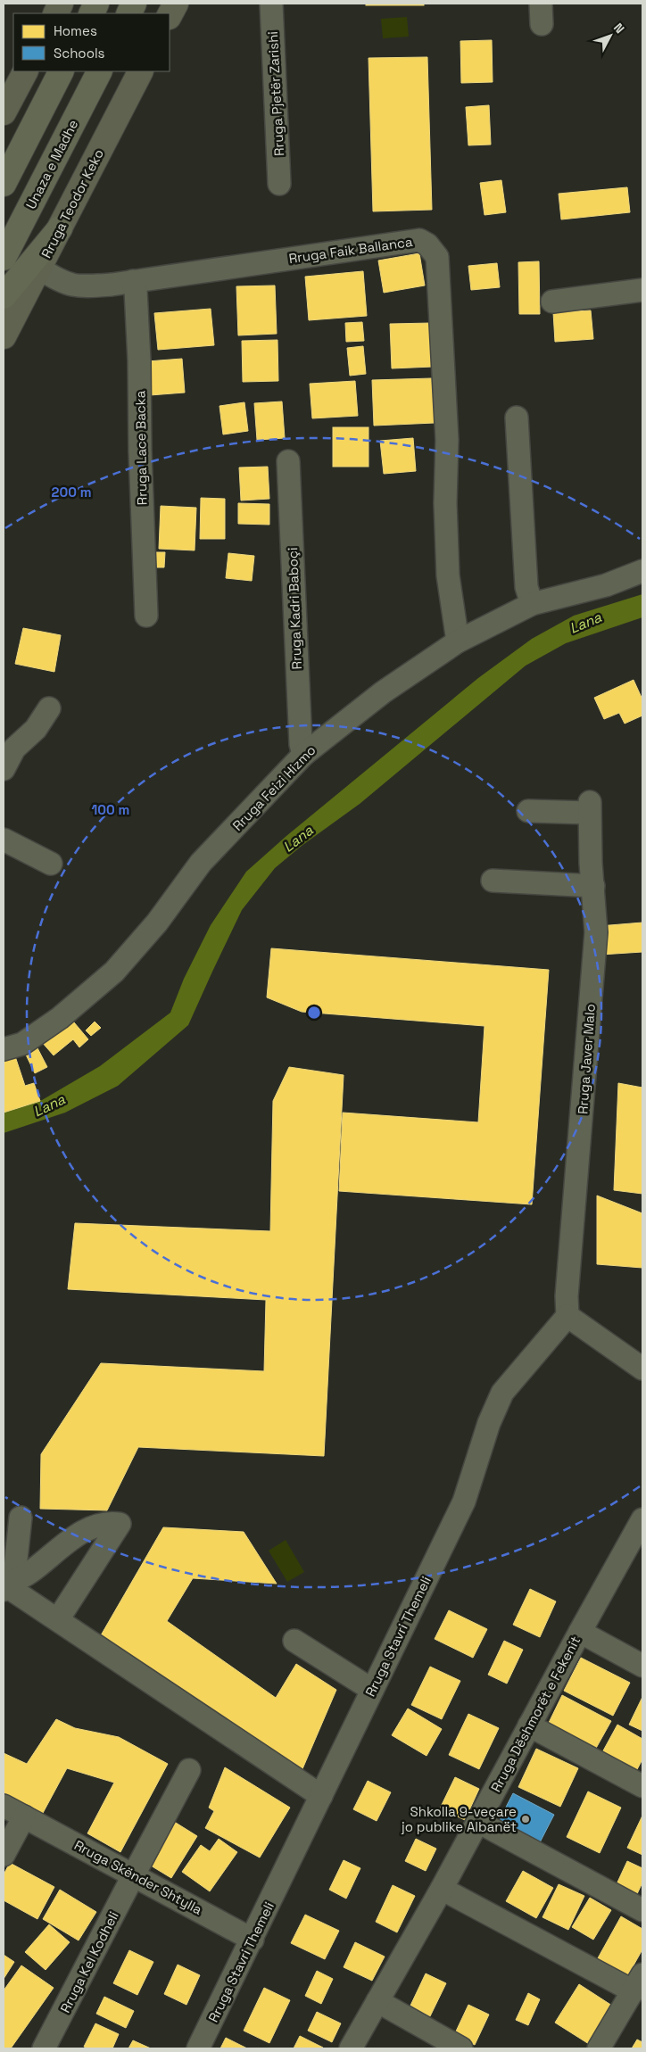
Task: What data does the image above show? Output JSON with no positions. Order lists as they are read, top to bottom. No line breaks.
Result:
{"streets":{"highway":["Unaza e Madhe"],"main road":["Rruga Teodor Keko"],"street":["Rruga Pjetër Zarishi","Rruga Faik Ballanca","Rruga Lace Backa","Rruga Kadri Baboçi","Rruga Feizi Hizmo","Rruga Javer Malo","Rruga Stavri Themeli","Rruga Dëshmorët e Fekenit","Rruga Skënder Shtylla","Rruga Kel Kodheli"]},"crossings":[["Rruga Teodor Keko","Rruga Faik Ballanca"],["Rruga Faik Ballanca","Rruga Lace Backa"],["Rruga Faik Ballanca","Rruga Feizi Hizmo"],["Rruga Kadri Baboçi","Rruga Feizi Hizmo"],["Rruga Javer Malo","Rruga Stavri Themeli"],["Rruga Stavri Themeli","Rruga Skënder Shtylla"],["Rruga Skënder Shtylla","Rruga Kel Kodheli"]],"water":["Lana"],"places":["Shkolla 9-veçare jo publike Albanët"],"legend":["Homes","Schools"],"north":"top right","rings":["200 m","100 m"]}
